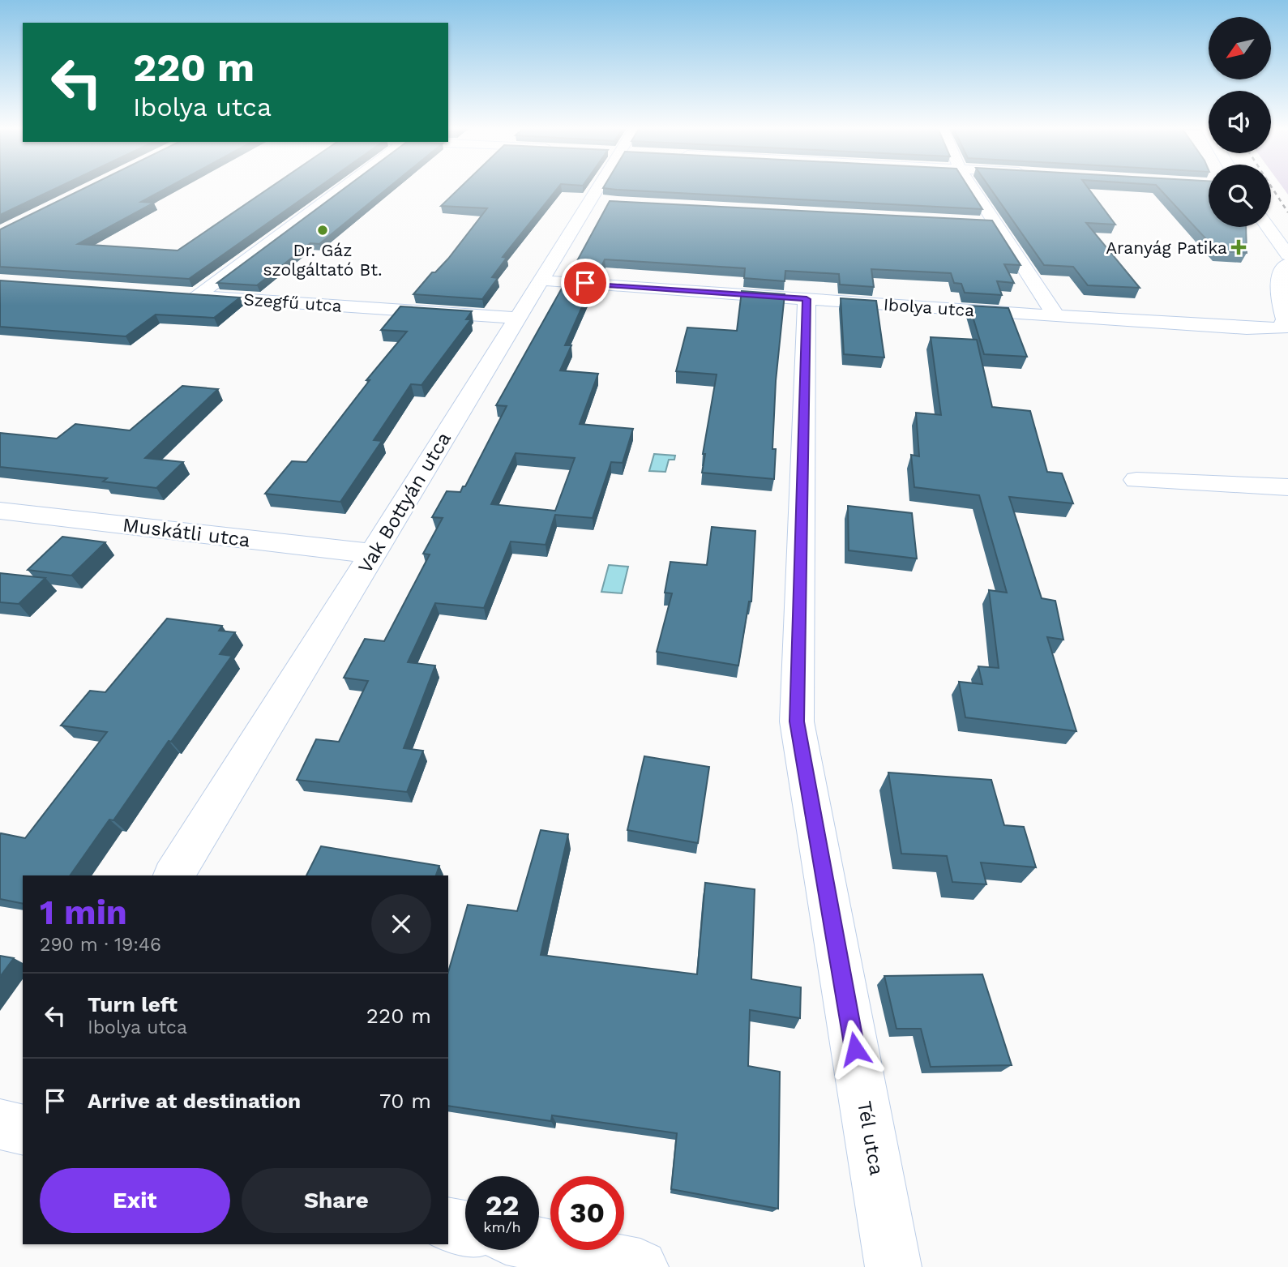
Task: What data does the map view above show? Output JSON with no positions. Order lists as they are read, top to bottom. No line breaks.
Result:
{"streets":{"street":["Szegfű utca","Ibolya utca","Vak Bottyán utca","Muskátli utca","Tél utca"]},"crossings":[["Szegfű utca","Vak Bottyán utca"],["Ibolya utca","Vak Bottyán utca"],["Ibolya utca","Tél utca"],["Vak Bottyán utca","Muskátli utca"]],"places":{"other":["Dr. Gáz szolgáltató Bt."],"health":["Aranyág Patika"]},"north":"bottom left","page":{"turn":["220 m","Ibolya utca"],"heading":["1 min","290 m · 19:46"],"list":[{"name":"Turn left","note":"Ibolya utca","value":"220 m"},{"name":"Arrive at destination","value":"70 m"}],"buttons":["Exit","Share"],"speed":"22 km/h","limit":"30"}}
